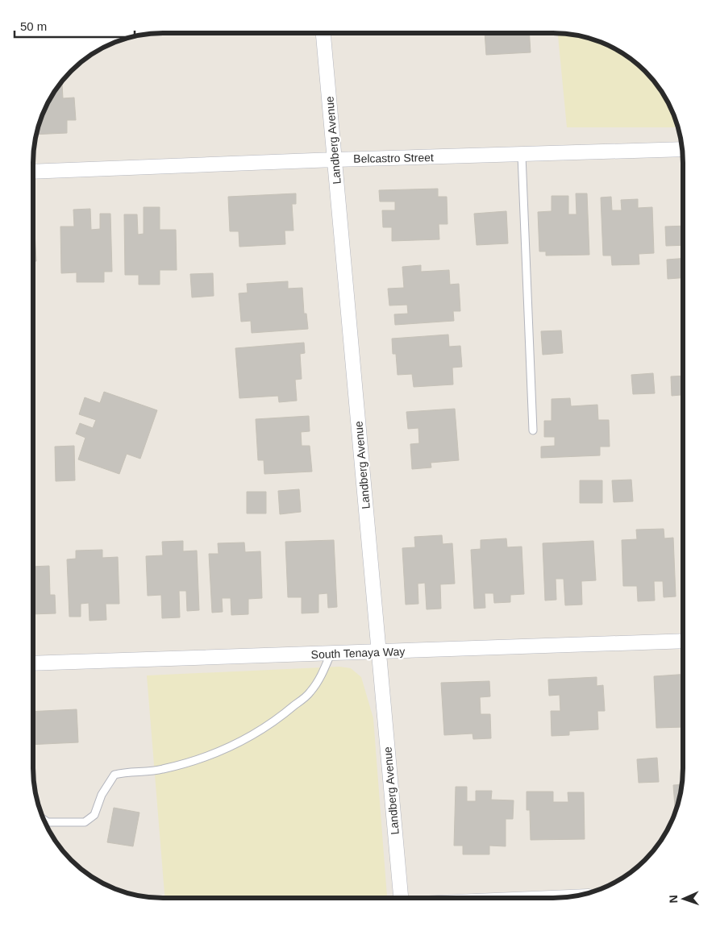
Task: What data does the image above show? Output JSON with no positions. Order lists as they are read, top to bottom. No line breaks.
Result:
{"streets":{"street":["Landberg Avenue","Belcastro Street","South Tenaya Way"]},"crossings":[["Landberg Avenue","Belcastro Street"],["Landberg Avenue","South Tenaya Way"]],"scale_bar":"50 m","north":"left"}
